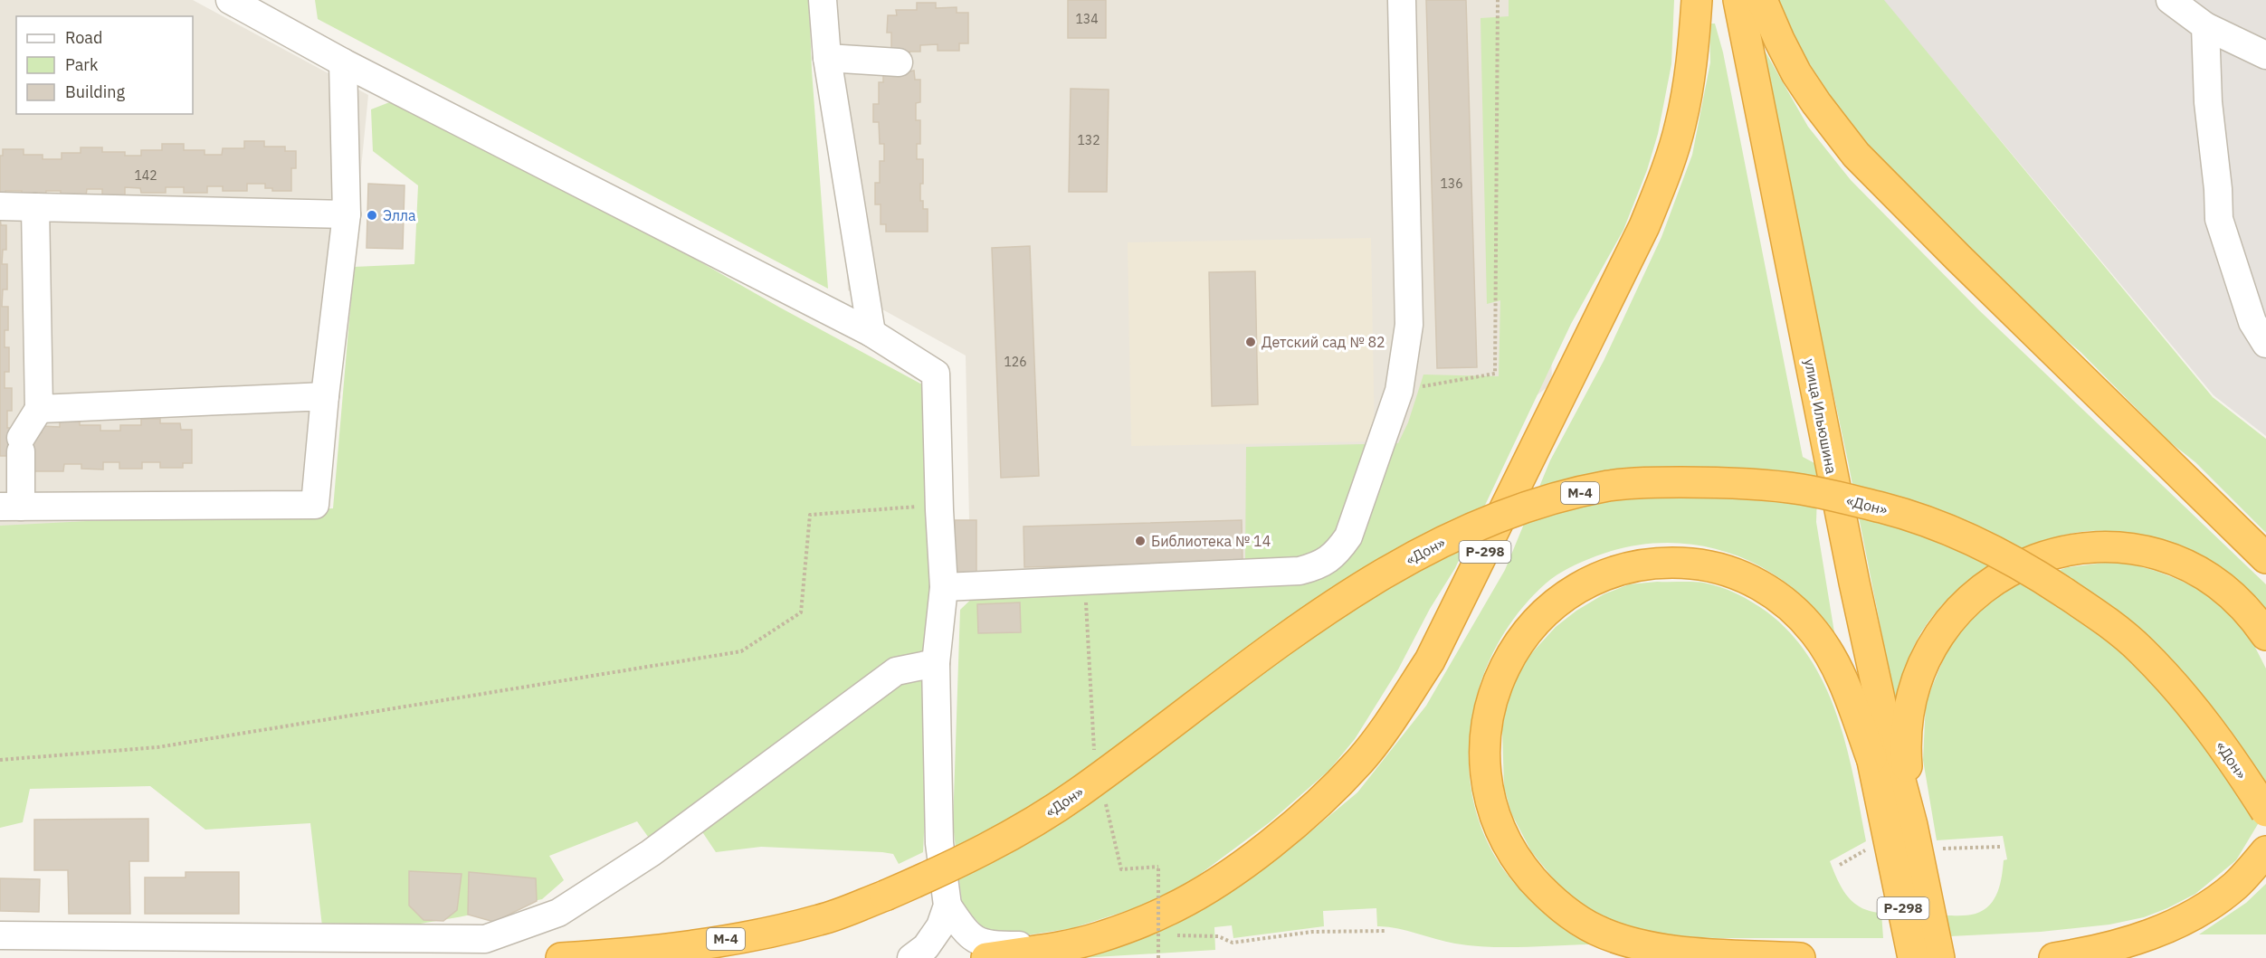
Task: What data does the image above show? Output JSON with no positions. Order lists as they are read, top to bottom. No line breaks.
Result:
{"streets":{"highway":["улица Ильюшина","М-4","«Дон»","Р-298"]},"places":["Элла","Детский сад № 82","Библиотека № 14"],"house_numbers":["134","132","142","136","126"],"legend":["Road","Park","Building"]}
